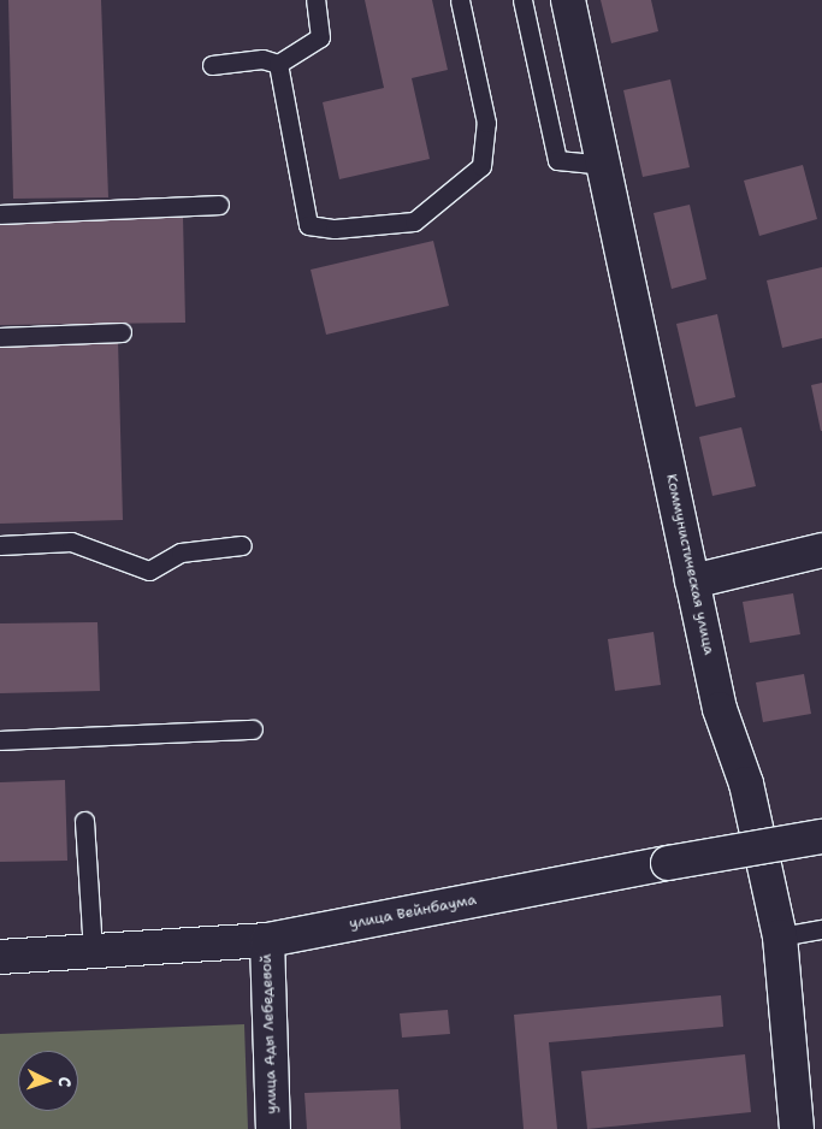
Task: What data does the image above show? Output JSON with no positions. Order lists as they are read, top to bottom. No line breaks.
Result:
{"streets":{"main road":["Коммунистическая улица","улица Вейнбаума","улица Ады Лебедевой"]},"crossings":[["улица Вейнбаума","улица Ады Лебедевой"]],"north":"right"}
